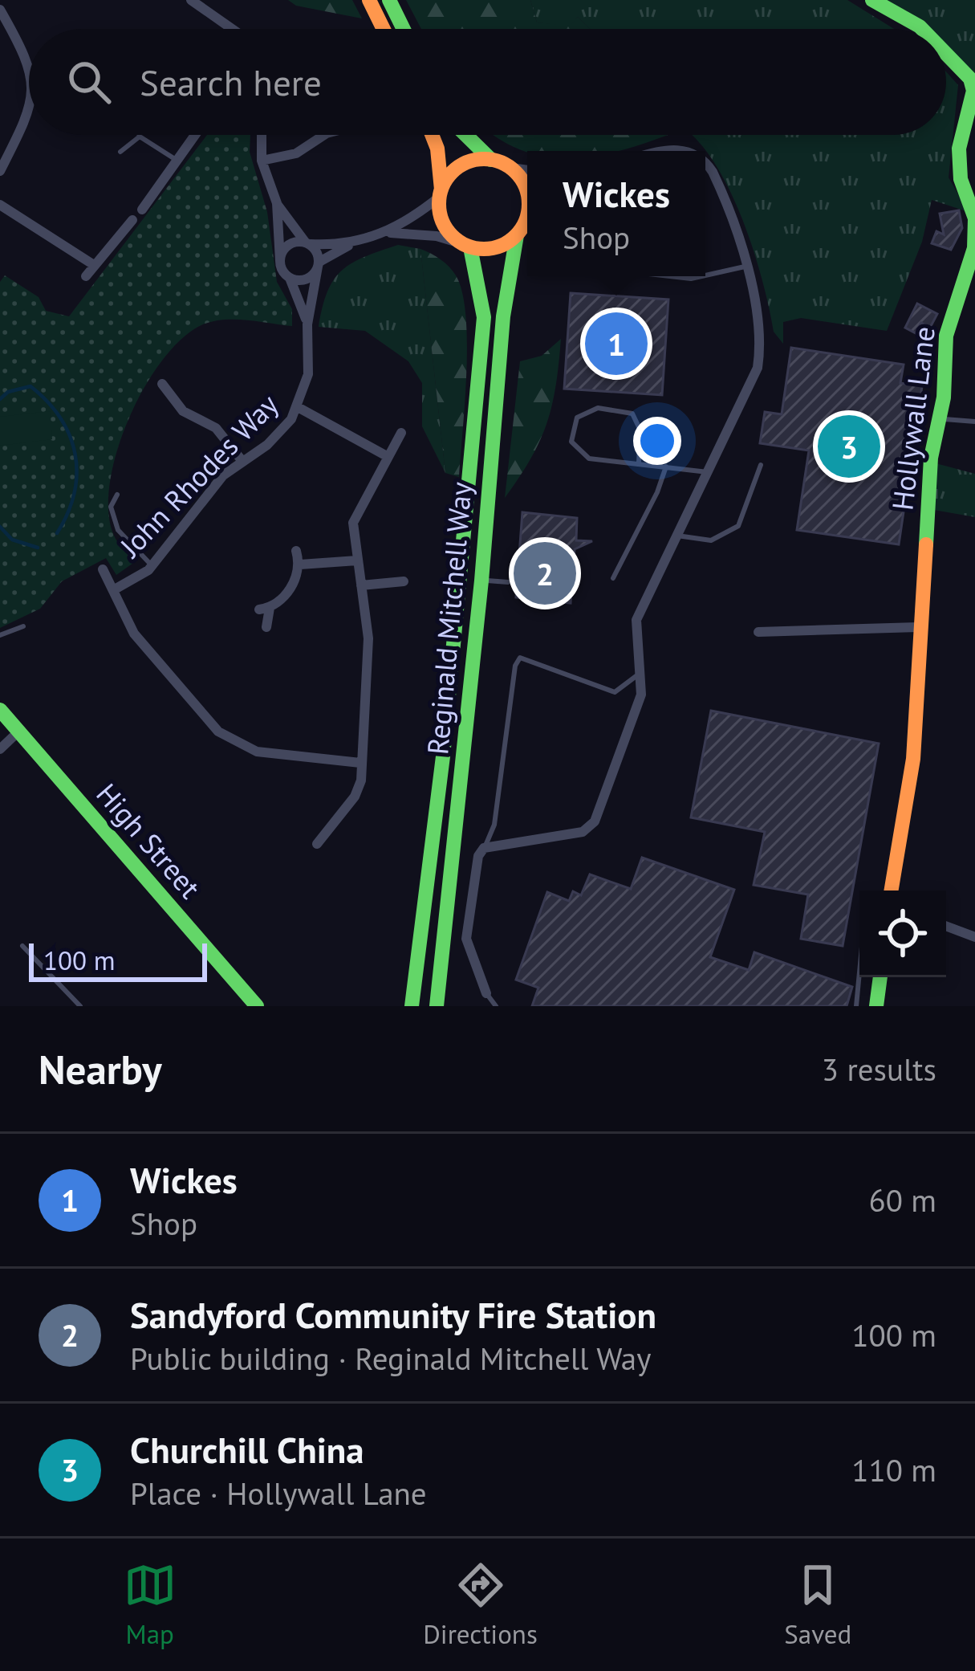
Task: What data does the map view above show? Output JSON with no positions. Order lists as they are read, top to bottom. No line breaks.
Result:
{"streets":{"main road":["Hollywall Lane","Reginald Mitchell Way","High Street"],"street":["John Rhodes Way"]},"scale_bar":"100 m","page":{"search":"Search here","popup":["Wickes","Shop"],"pins":["1","3","2"],"scale":"100 m","heading":["Nearby","3 results"],"list":[{"mark":"1","name":"Wickes","note":"Shop","value":"60 m"},{"mark":"2","name":"Sandyford Community Fire Station","note":"Public building · Reginald Mitchell Way","value":"100 m"},{"mark":"3","name":"Churchill China","note":"Place · Hollywall Lane","value":"110 m"}],"nav":["Map","Directions","Saved"]}}
